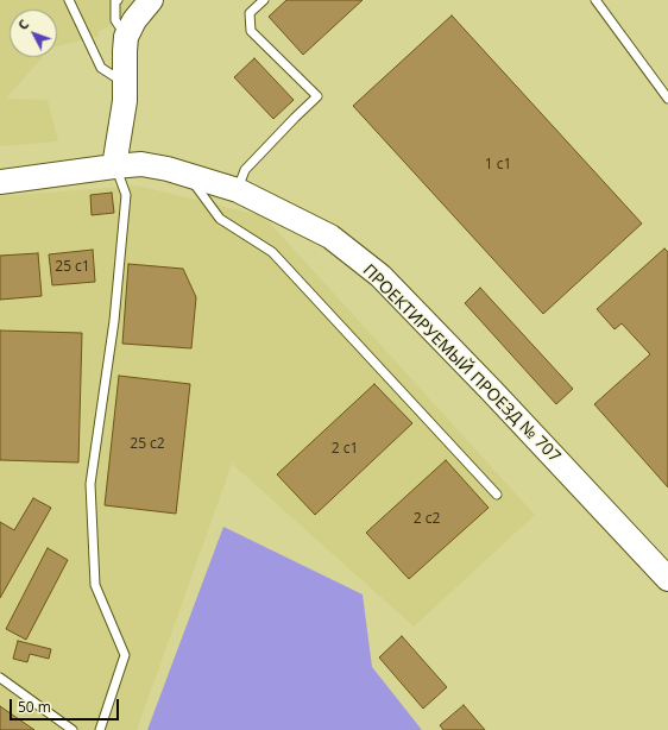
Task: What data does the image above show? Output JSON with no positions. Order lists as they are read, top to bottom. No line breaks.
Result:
{"streets":{"street":["ПРОЕКТИРУЕМЫЙ ПРОЕЗД № 707"]},"house_numbers":["1 с1","25 с1","25 с2","2 с1","2 с2"],"scale_bar":"50 m","north":"top left"}
